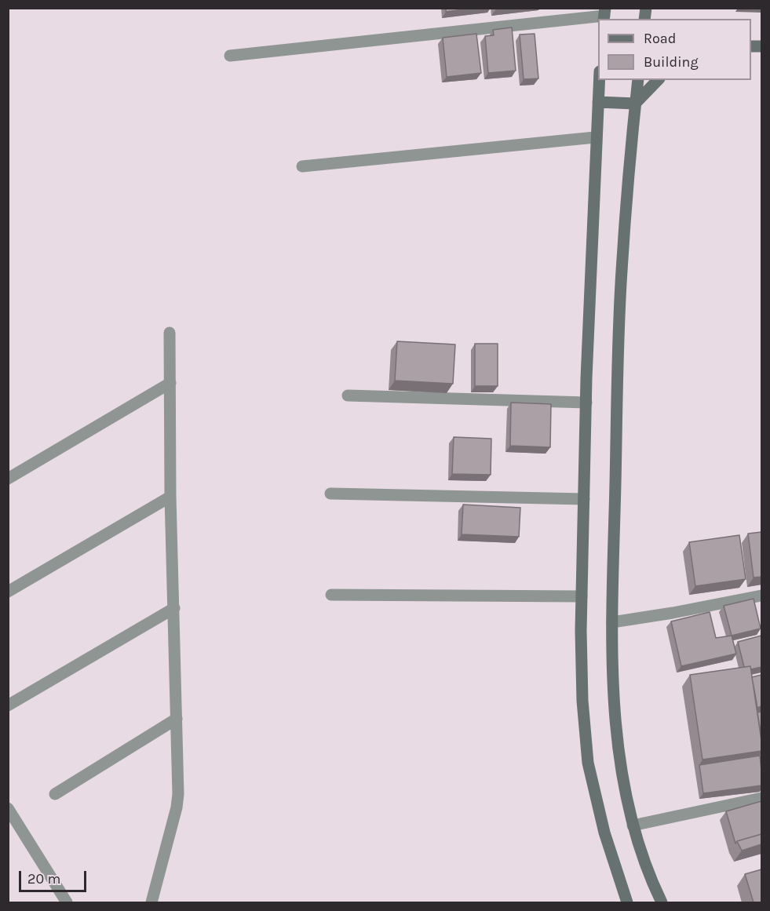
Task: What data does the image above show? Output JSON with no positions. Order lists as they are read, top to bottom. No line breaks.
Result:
{"legend":["Road","Building"],"scale_bar":"20 m"}
